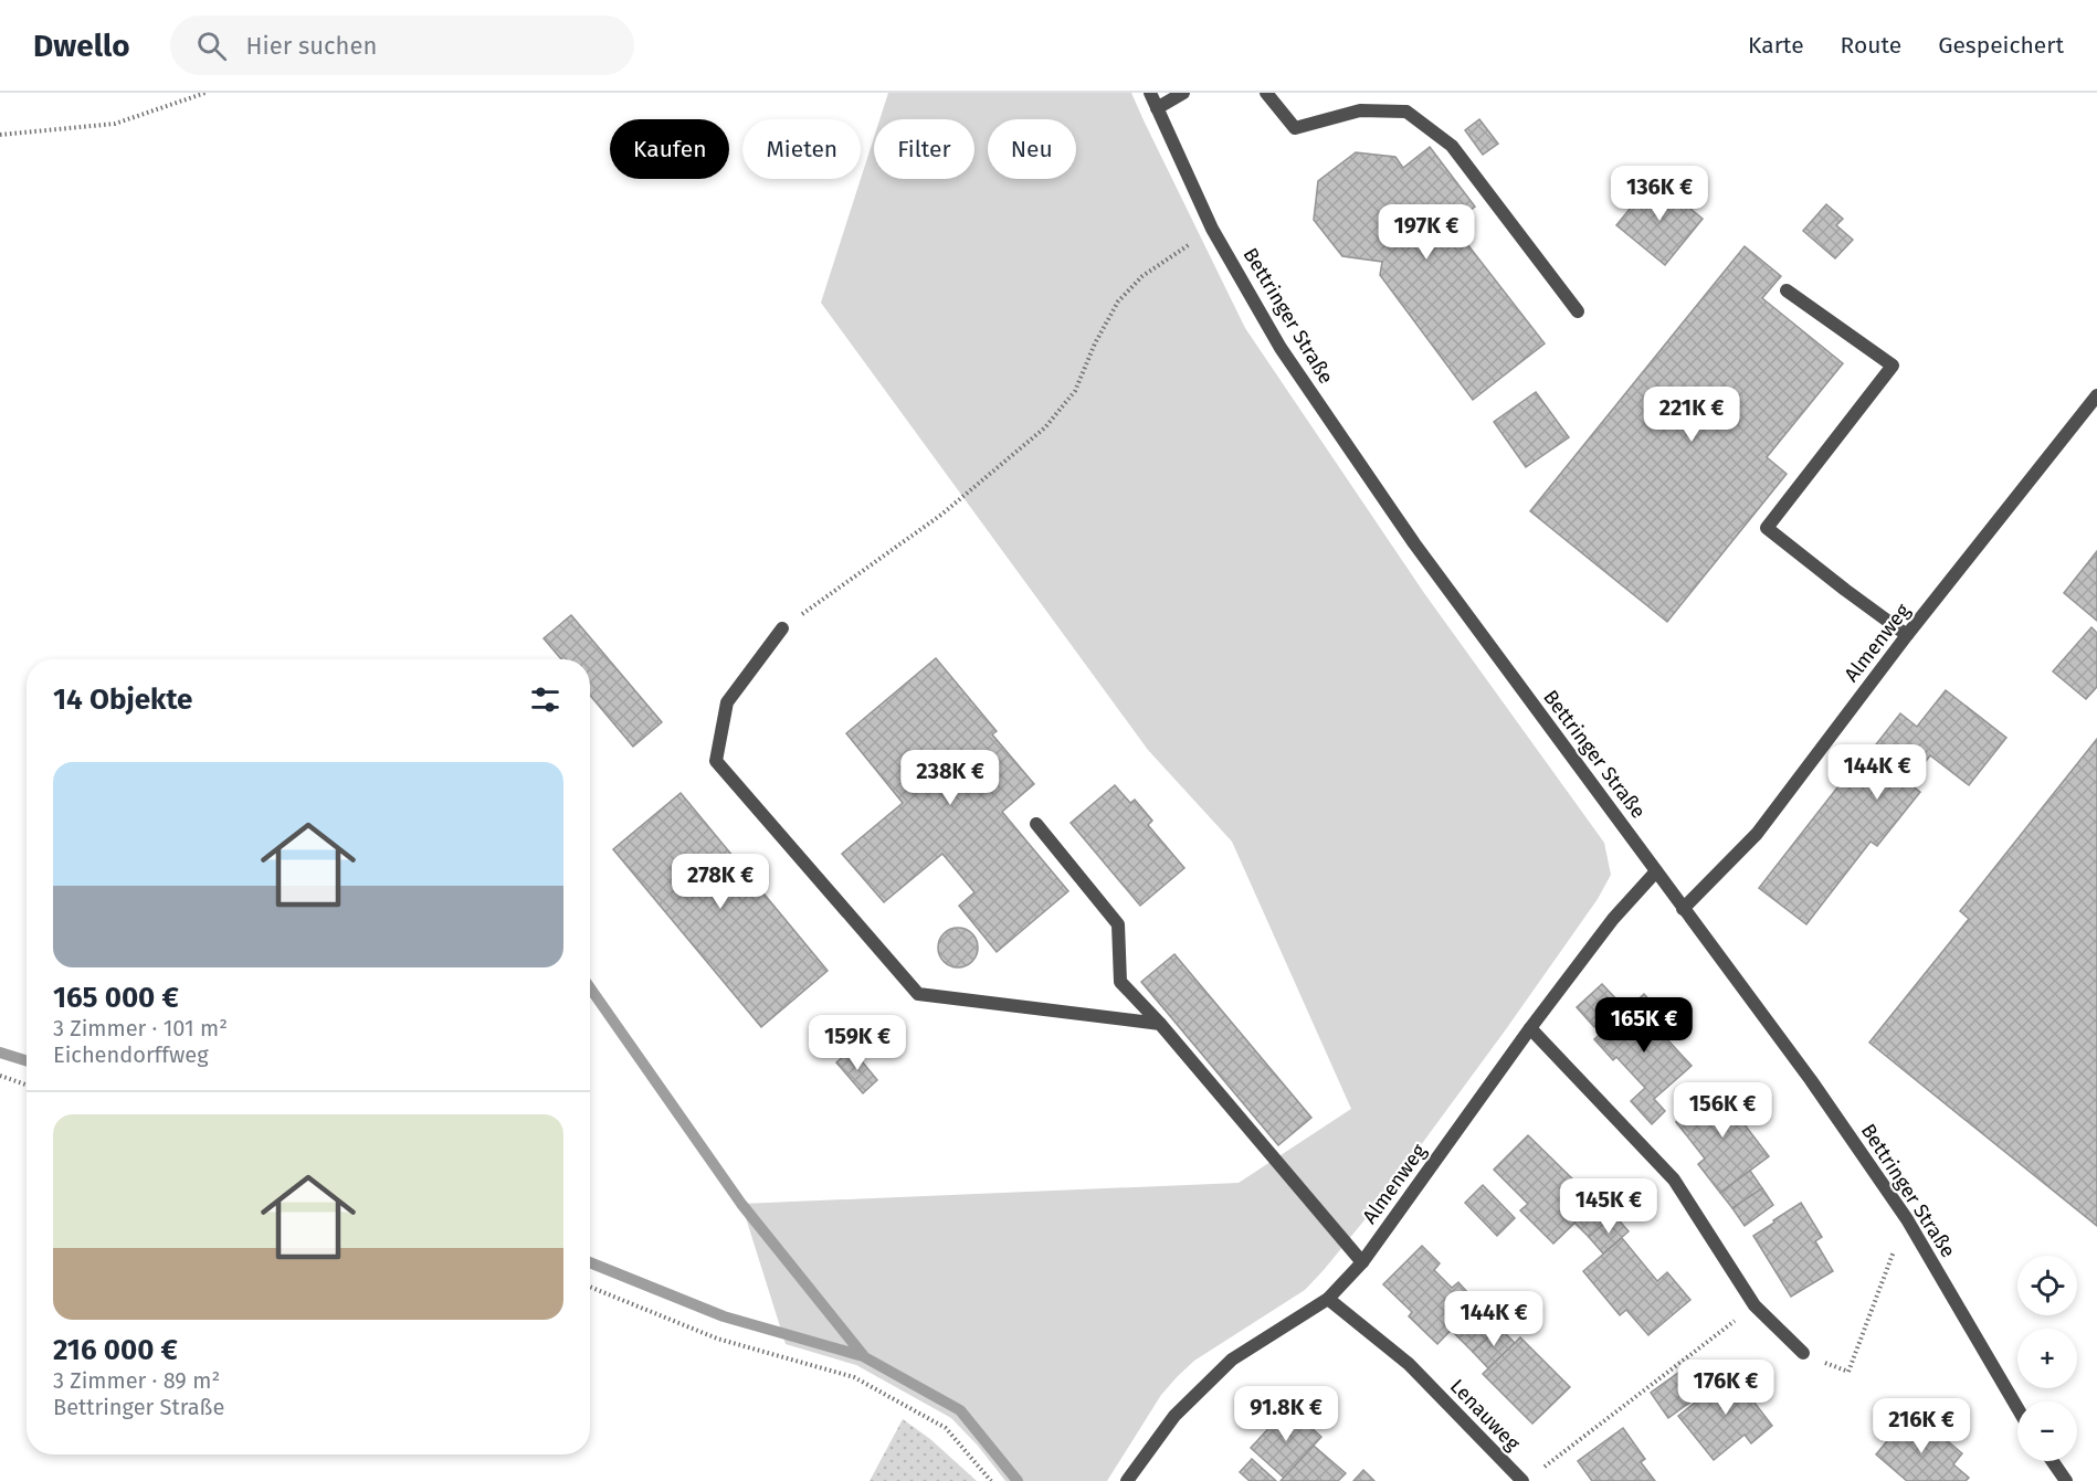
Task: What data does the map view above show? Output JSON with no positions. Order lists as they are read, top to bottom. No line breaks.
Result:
{"streets":{"street":["Bettringer Straße","Almenweg","Lenauweg"]},"crossings":[["Bettringer Straße","Almenweg"],["Almenweg","Lenauweg"]],"page":{"header":"Dwello","search":"Hier suchen","nav":["Karte","Route","Gespeichert"],"chip":["Kaufen","Mieten","Filter","Neu"],"price":["136K €","197K €","221K €","144K €","238K €","278K €","165K €","159K €","156K €","145K €","144K €","176K €","91.8K €","216K €"],"heading":"14 Objekte","list":[{"name":"165 000 €","note":"3 Zimmer · 101 m² · Eichendorffweg"},{"name":"216 000 €","note":"3 Zimmer · 89 m² · Bettringer Straße"}],"map_buttons":["+","−"]}}
